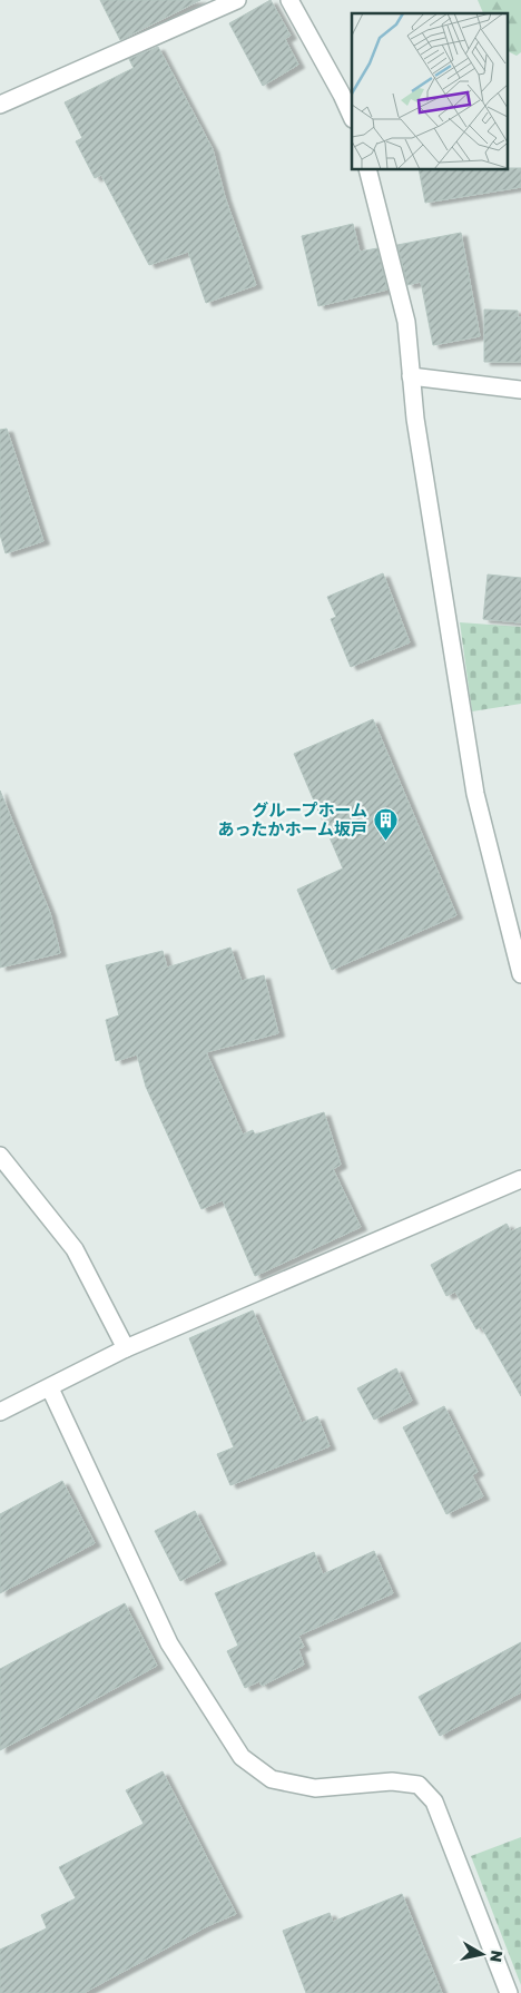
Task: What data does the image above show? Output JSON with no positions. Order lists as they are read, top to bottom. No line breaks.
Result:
{"places":{"building":["グループホーム あったかホーム坂戸"]},"north":"right"}
